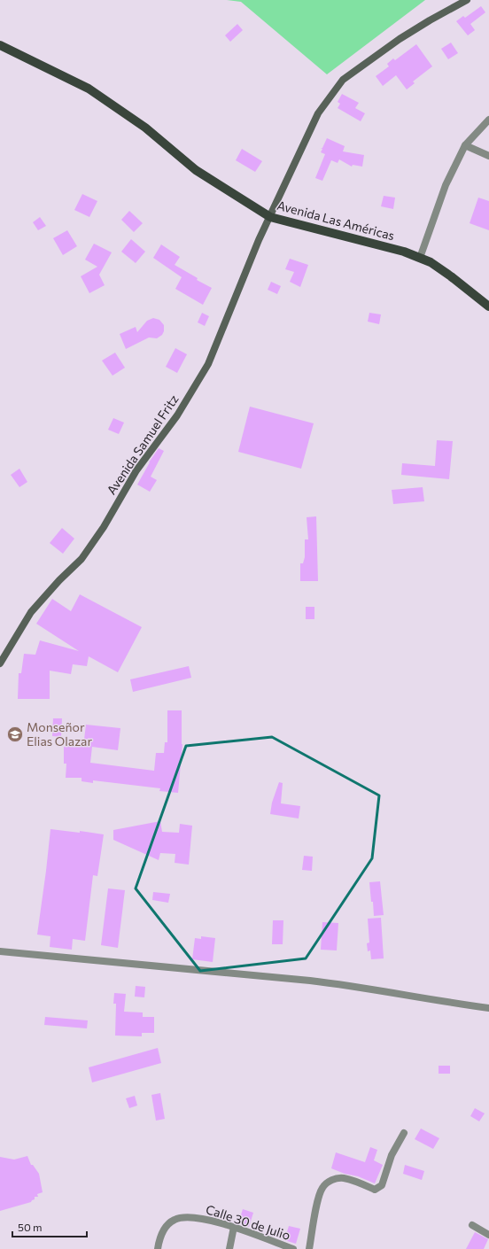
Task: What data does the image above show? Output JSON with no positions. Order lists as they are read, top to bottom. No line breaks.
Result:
{"streets":{"main road":["Avenida Las Américas"],"street":["Avenida Samuel Fritz","Calle 30 de Julio"]},"crossings":[["Avenida Las Américas","Avenida Samuel Fritz"]],"places":{"school or university":["Monseñor Elias Olazar"]},"scale_bar":"50 m"}
